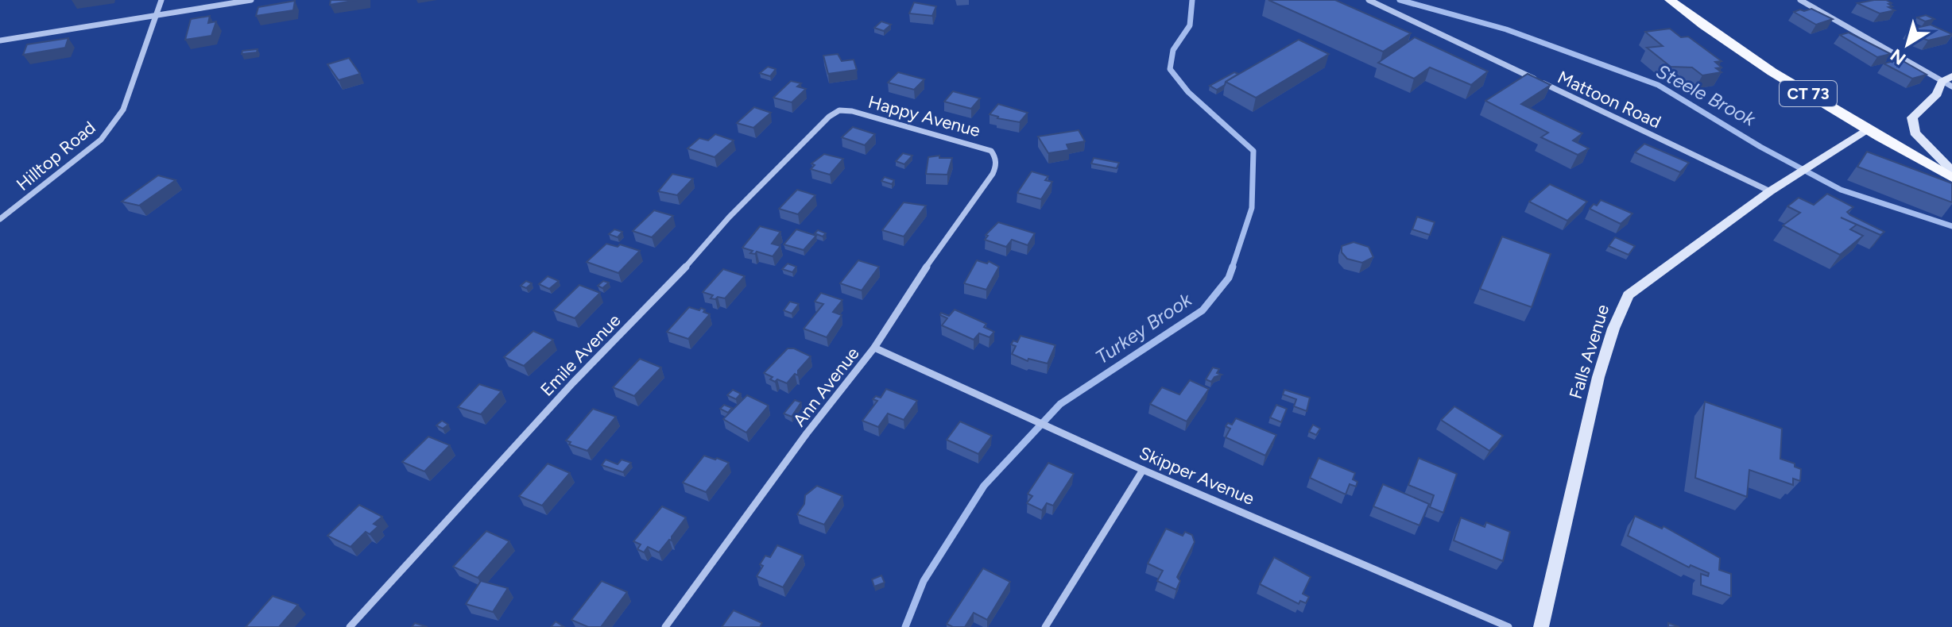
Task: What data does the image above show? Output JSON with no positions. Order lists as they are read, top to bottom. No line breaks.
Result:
{"streets":{"main road":["CT 73","Falls Avenue"],"street":["Mattoon Road","Happy Avenue","Hilltop Road","Emile Avenue","Ann Avenue","Skipper Avenue"]},"crossings":[["CT 73","Falls Avenue"],["Mattoon Road","Falls Avenue"],["Happy Avenue","Emile Avenue"],["Happy Avenue","Ann Avenue"],["Ann Avenue","Skipper Avenue"]],"water":["Steele Brook","Turkey Brook"],"north":"bottom left"}
